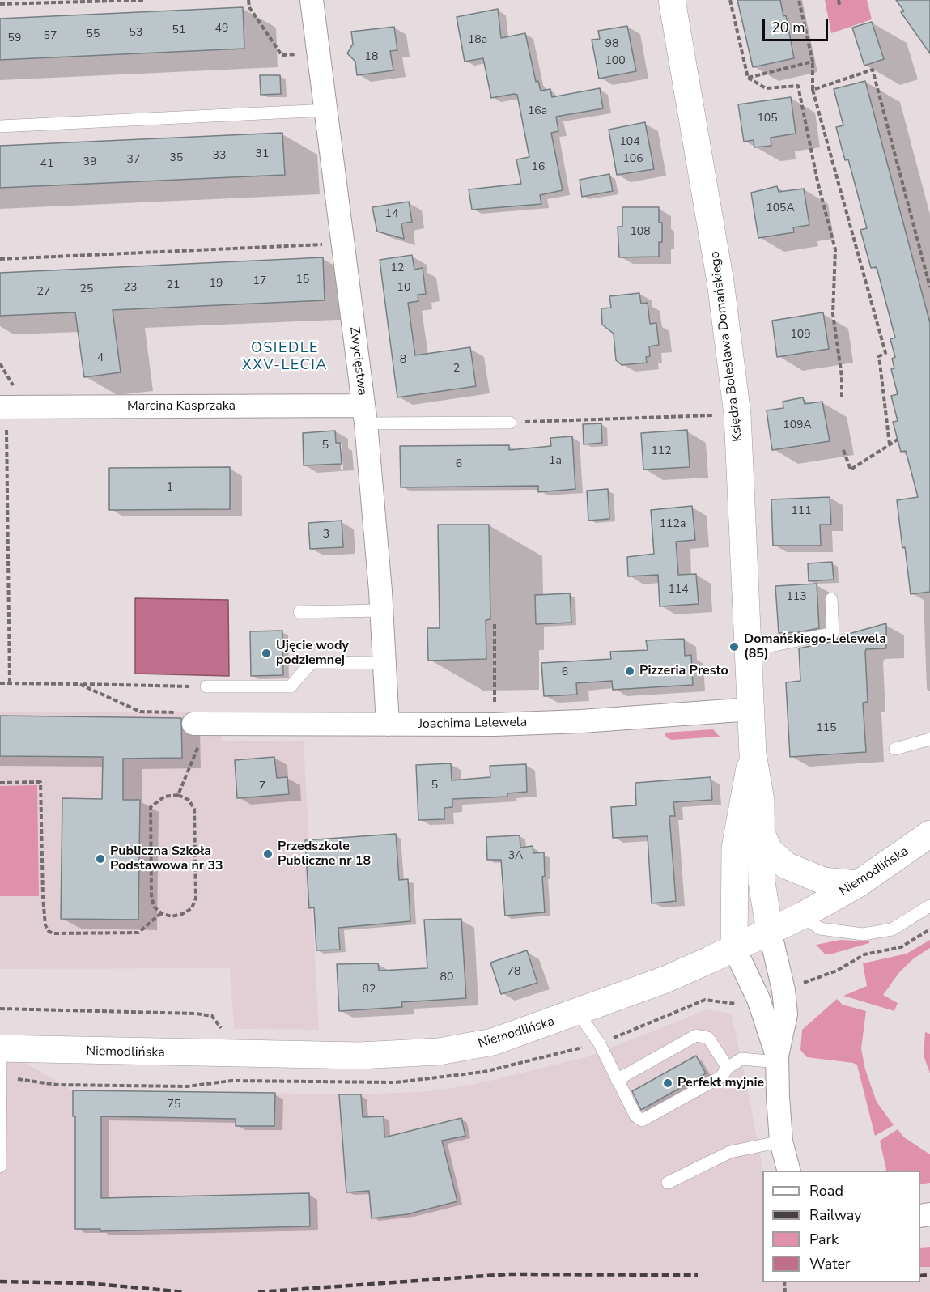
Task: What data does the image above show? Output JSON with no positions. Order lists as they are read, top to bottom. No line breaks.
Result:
{"streets":{"street":["Księdza Bolesława Domańskiego","Zwycięstwa","Marcina Kasprzaka","Joachima Lelewela","Niemodlińska"]},"crossings":[["Księdza Bolesława Domańskiego","Joachima Lelewela"],["Księdza Bolesława Domańskiego","Niemodlińska"],["Zwycięstwa","Marcina Kasprzaka"],["Zwycięstwa","Joachima Lelewela"]],"districts":["OSIEDLE XXV-LECIA"],"places":["Domańskiego-Lelewela (85)","Ujęcie wody podziemnej","Pizzeria Presto","Przedszkole Publiczne nr 18","Publiczna Szkoła Podstawowa nr 33","Perfekt myjnie"],"house_numbers":["49","51","53","55","57","59","18a","98","18","100","16a","105","104","31","33","35","106","37","39","41","16","105A","14","108","12","15","17","19","21","23","10","25","27","109","4","8","2","109A","5","112","1a","6","1","111","112a","3","114","113","6","115","5","7","3A","78","80","82","75"],"legend":["Road","Railway","Park","Water"],"scale_bar":"20 m"}
